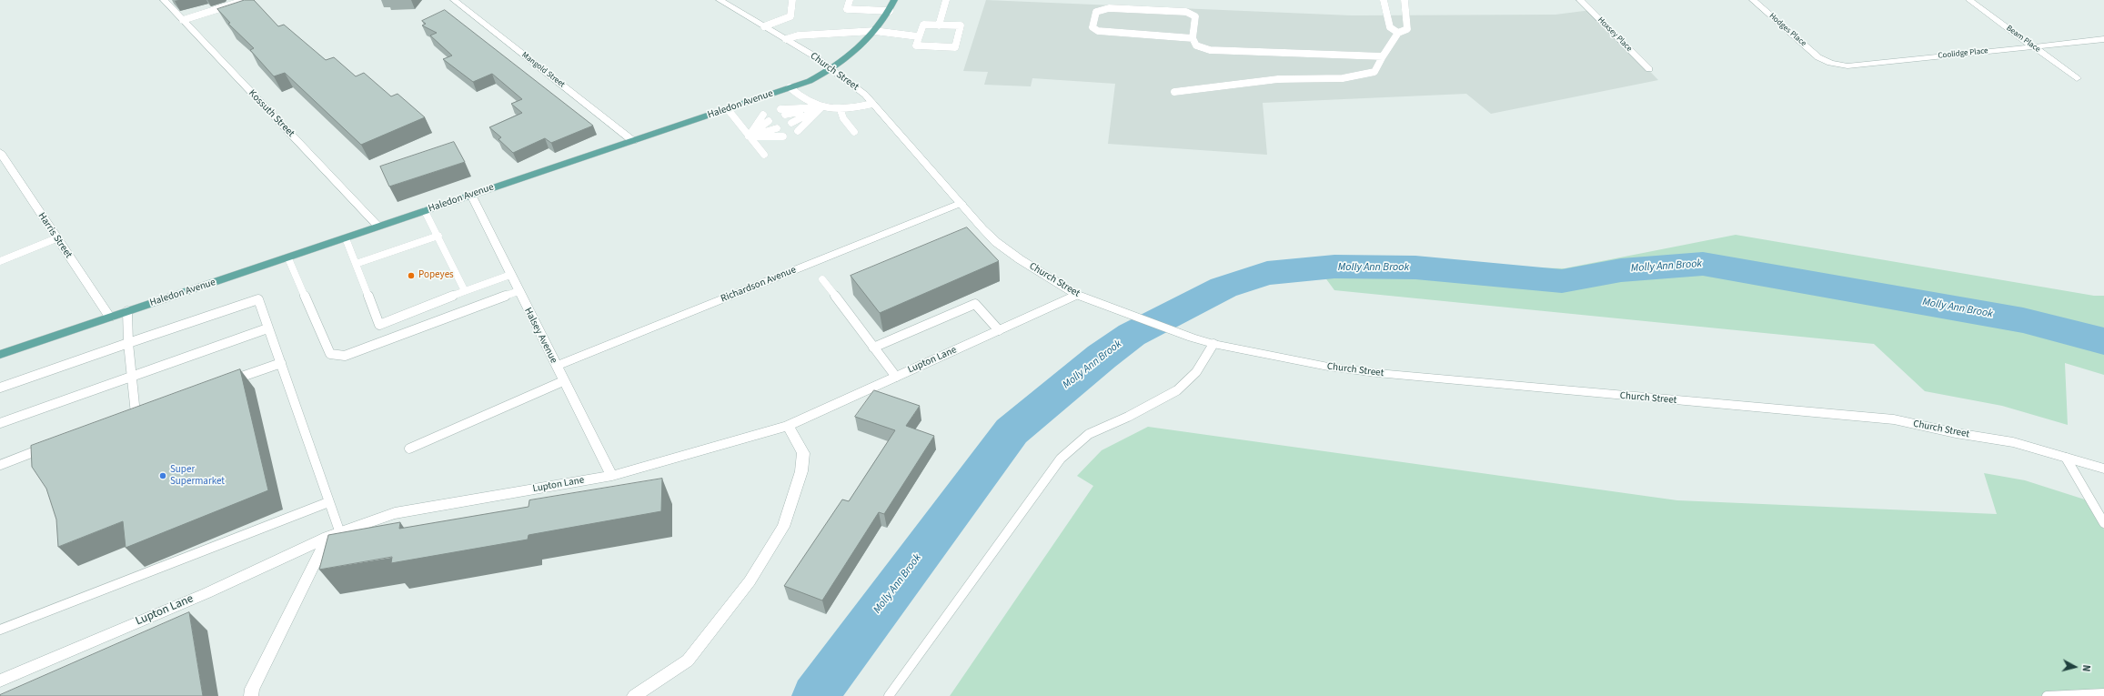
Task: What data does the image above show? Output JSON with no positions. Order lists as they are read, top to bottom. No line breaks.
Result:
{"streets":{"main road":["Haledon Avenue"],"street":["Hodges Place","Hoxsey Place","Beam Place","Coolidge Place","Mangold Street","Church Street","Kossuth Street","Harris Street","Richardson Avenue","Halsey Avenue","Lupton Lane"]},"crossings":[["Hodges Place","Coolidge Place"],["Beam Place","Coolidge Place"],["Mangold Street","Haledon Avenue"],["Church Street","Haledon Avenue"],["Church Street","Richardson Avenue"],["Church Street","Lupton Lane"],["Haledon Avenue","Kossuth Street"],["Haledon Avenue","Harris Street"],["Haledon Avenue","Halsey Avenue"],["Richardson Avenue","Halsey Avenue"],["Halsey Avenue","Lupton Lane"]],"water":["Molly Ann Brook"],"places":["Popeyes","Super Supermarket"],"north":"right"}
